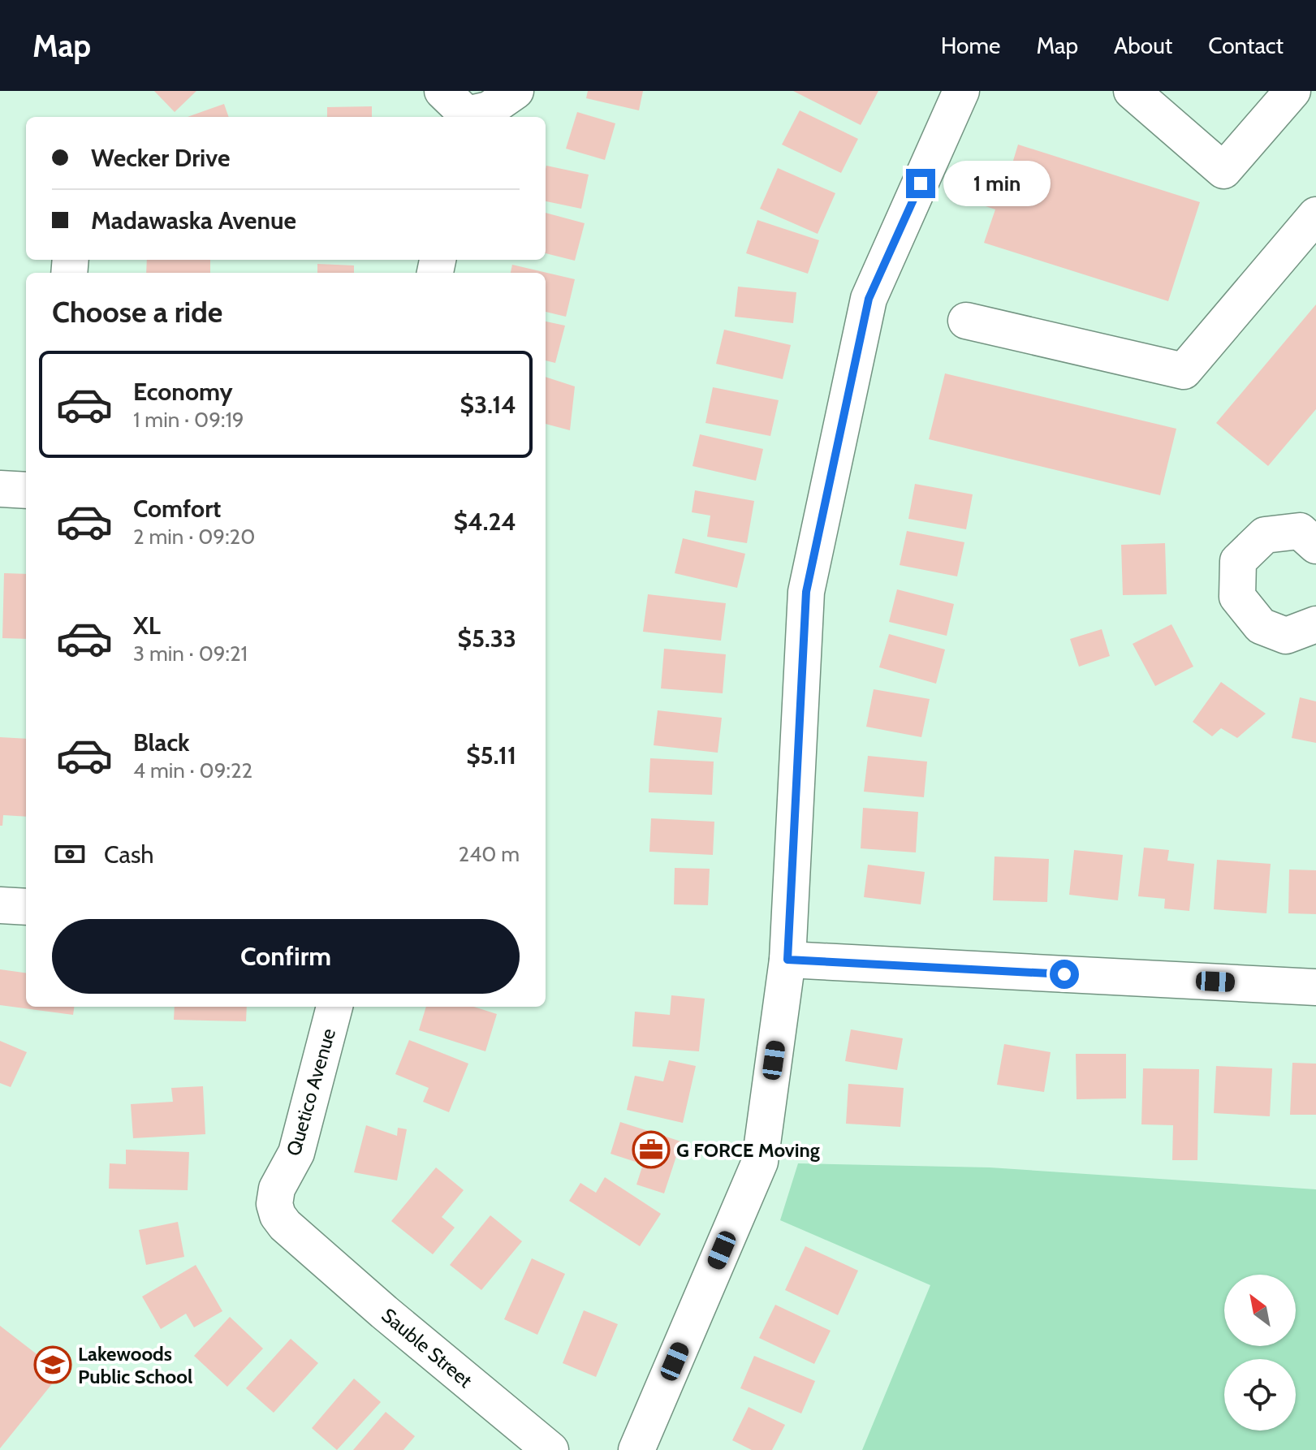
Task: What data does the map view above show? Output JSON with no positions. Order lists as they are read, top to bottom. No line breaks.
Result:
{"streets":{"street":["Quetico Avenue","Sauble Street"]},"crossings":[["Quetico Avenue","Sauble Street"]],"places":{"office":["G FORCE Moving"],"school or university":["Lakewoods Public School"]},"north":"top left","page":{"header":"Map","nav":["Home","Map","About","Contact"],"banner":["Wecker Drive","Madawaska Avenue"],"bubble":"1 min","heading":"Choose a ride","list":[{"name":"Economy","note":"1 min · 09:19","value":"$3.14"},{"name":"Comfort","note":"2 min · 09:20","value":"$4.24"},{"name":"XL","note":"3 min · 09:21","value":"$5.33"},{"name":"Black","note":"4 min · 09:22","value":"$5.11"}],"pay":["Cash","240 m"],"buttons":"Confirm"}}
